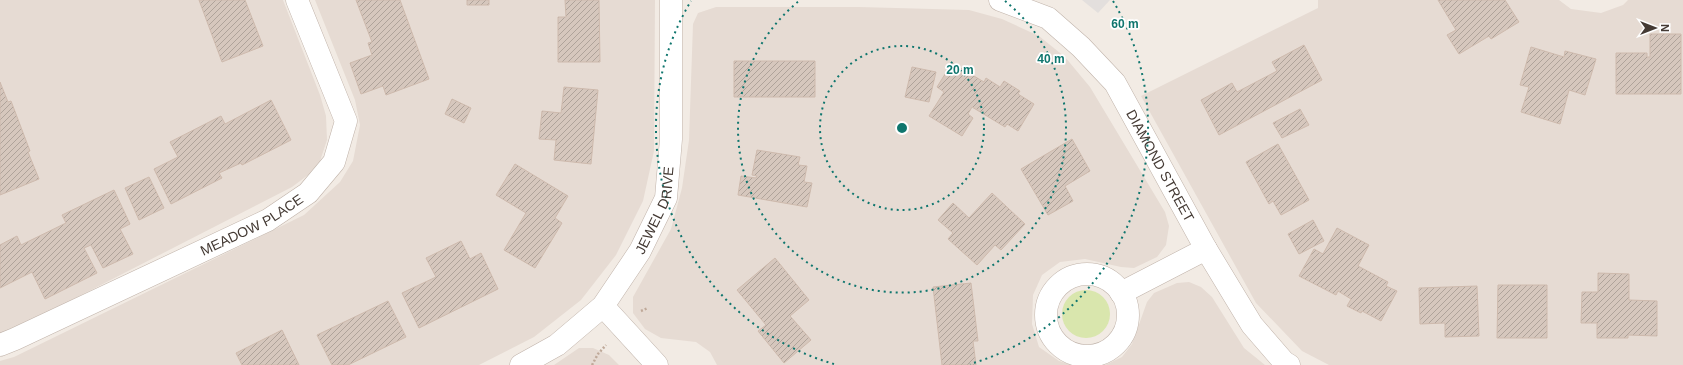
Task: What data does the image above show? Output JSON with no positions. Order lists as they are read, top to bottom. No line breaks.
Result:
{"streets":{"street":["DIAMOND STREET","JEWEL DRIVE","MEADOW PLACE"]},"north":"right","rings":["60 m","40 m","20 m"]}
